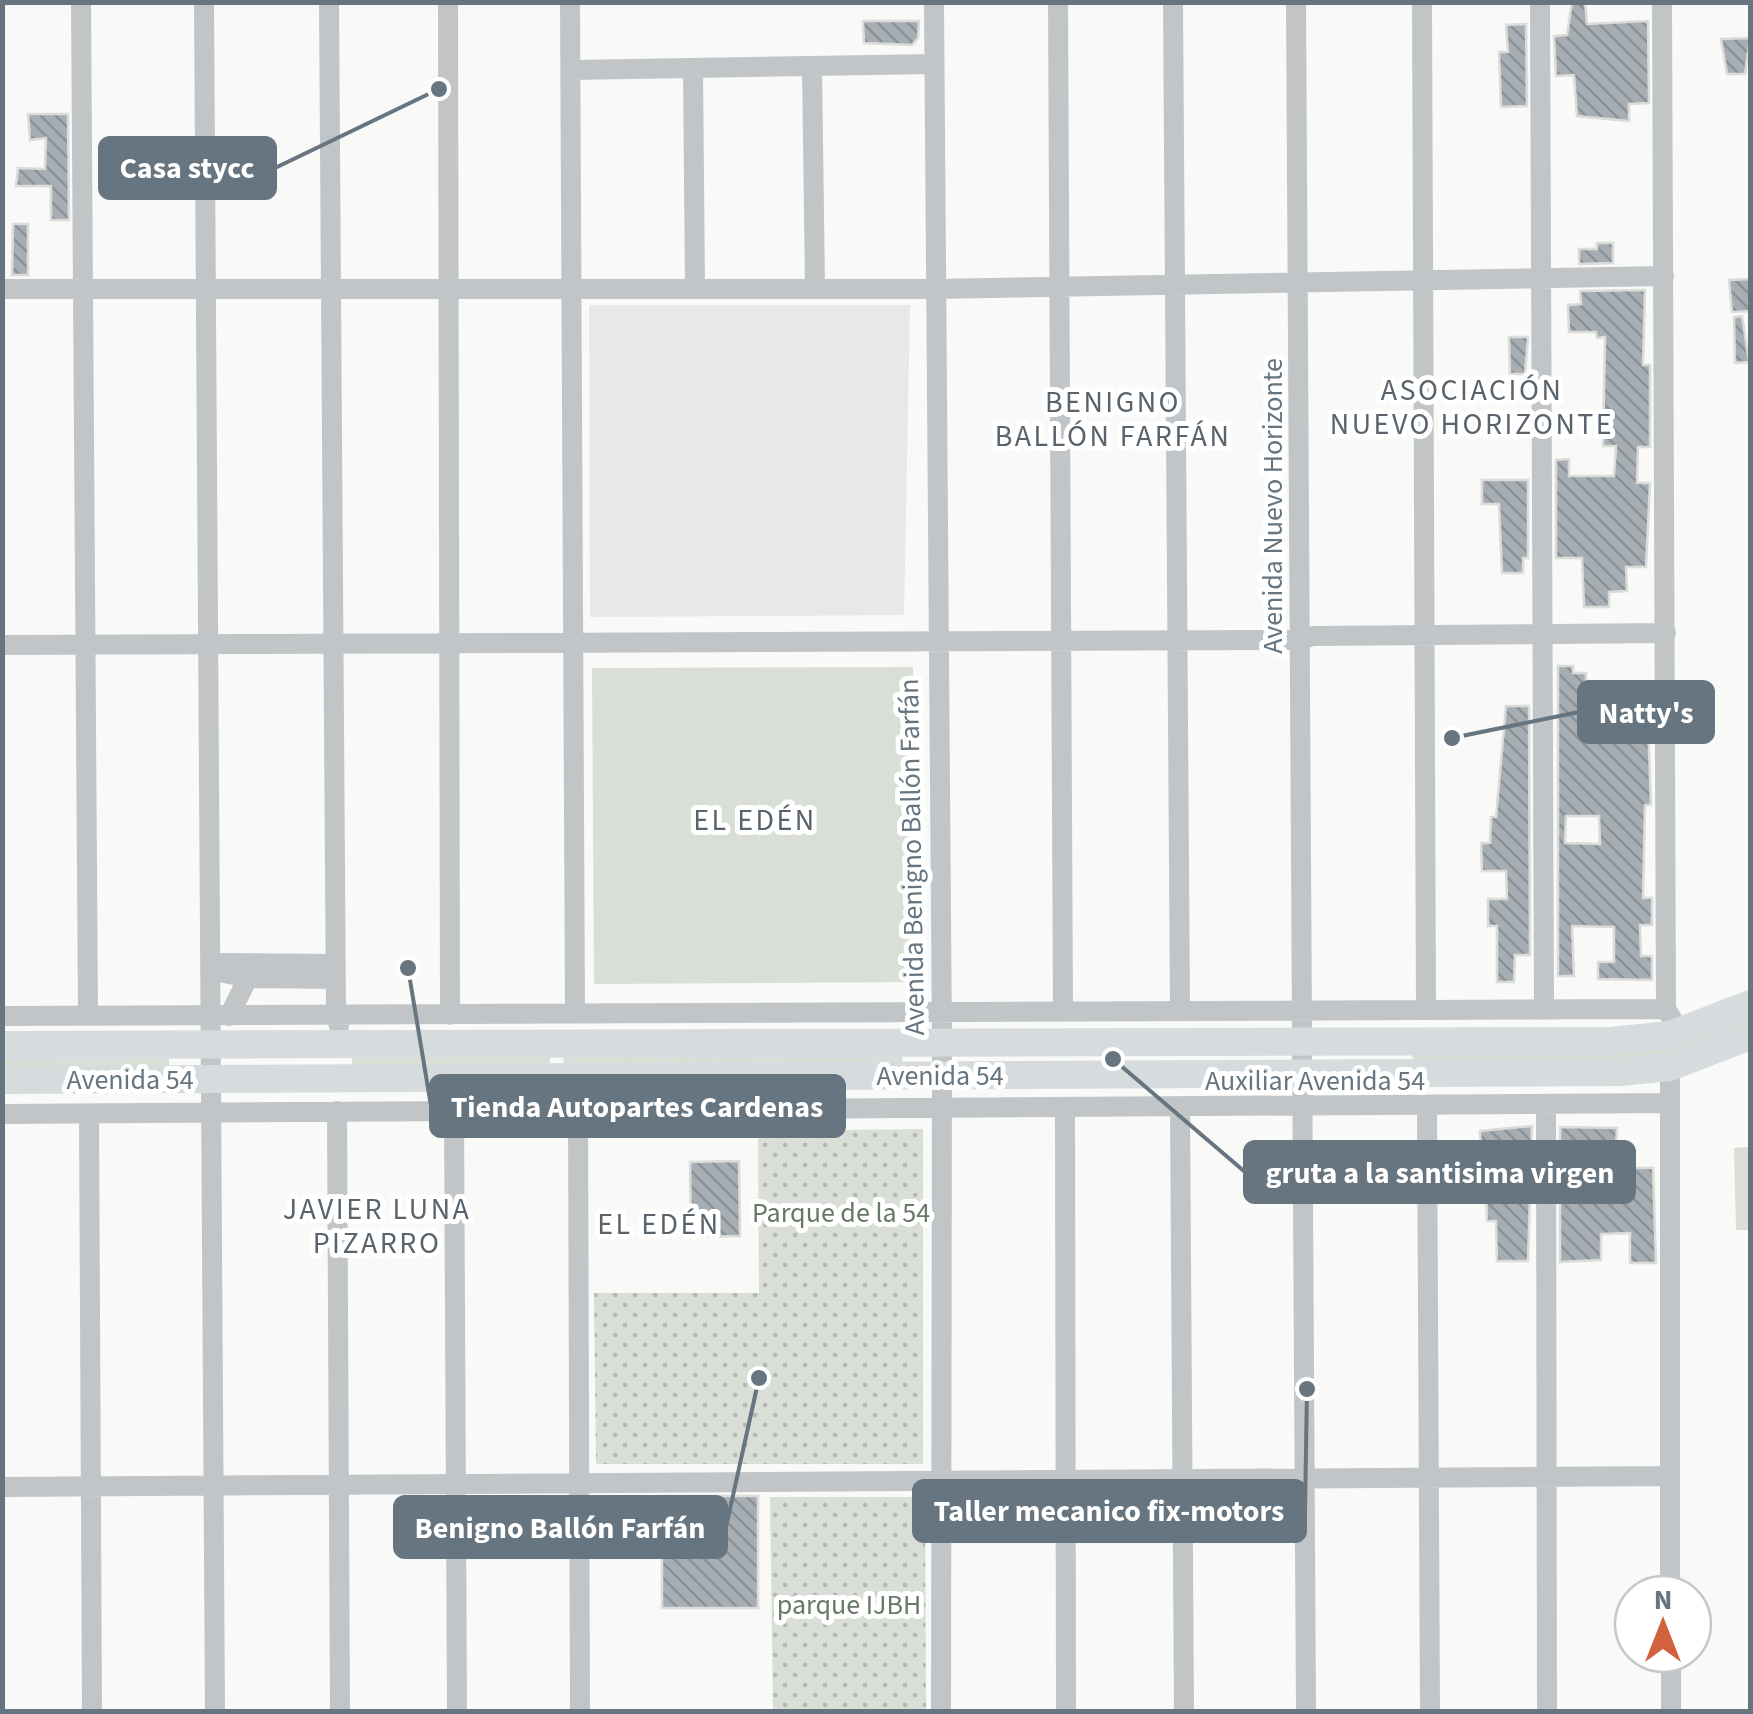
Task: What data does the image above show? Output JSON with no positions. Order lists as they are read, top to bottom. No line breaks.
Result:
{"streets":{"main road":["Avenida 54"],"street":["Avenida Nuevo Horizonte","Avenida Benigno Ballón Farfán","Auxiliar Avenida 54"]},"crossings":[["Avenida Nuevo Horizonte","Avenida 54"],["Avenida Nuevo Horizonte","Auxiliar Avenida 54"],["Avenida Benigno Ballón Farfán","Avenida 54"],["Avenida Benigno Ballón Farfán","Auxiliar Avenida 54"]],"districts":["ASOCIACIÓN NUEVO HORIZONTE","BENIGNO BALLÓN FARFÁN","EL EDÉN","JAVIER LUNA PIZARRO","EL EDÉN"],"parks":["Parque de la 54","parque IJBH"],"places":["Casa stycc","Natty's","Tienda Autopartes Cardenas","gruta a la santisima virgen","Benigno Ballón Farfán","Taller mecanico fix-motors"],"north":"top"}
